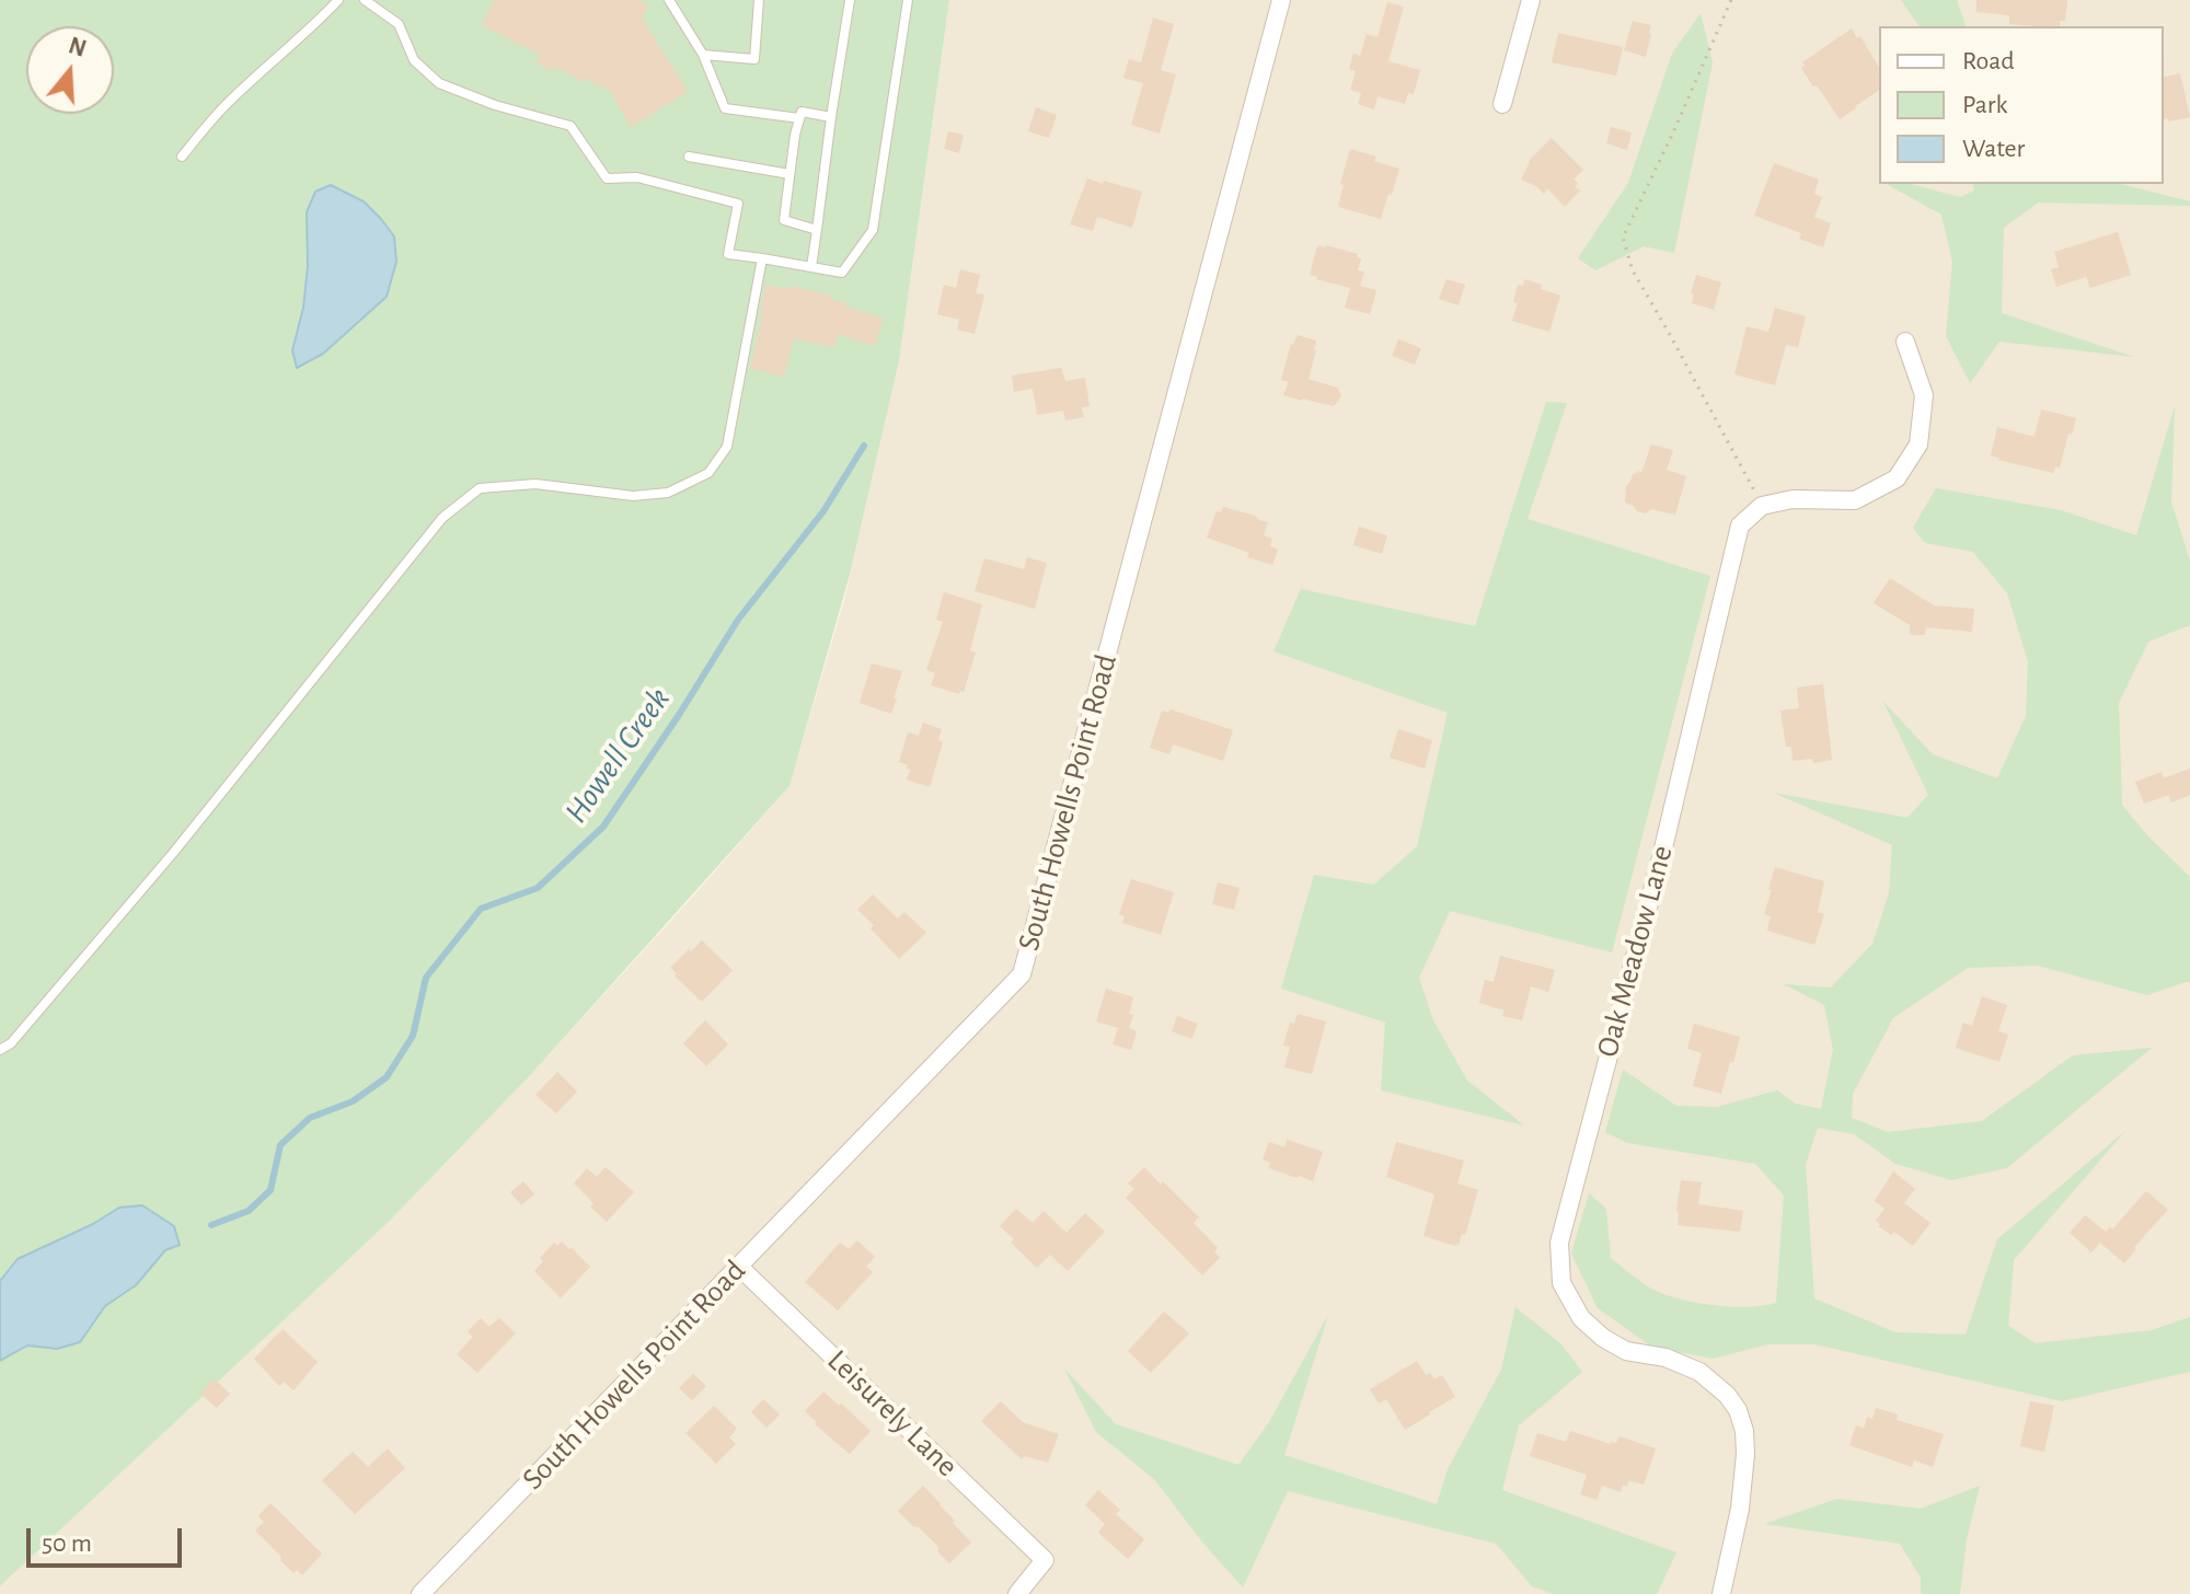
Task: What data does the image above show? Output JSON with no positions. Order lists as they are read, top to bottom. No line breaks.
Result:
{"streets":{"street":["South Howells Point Road","Oak Meadow Lane","Leisurely Lane"]},"crossings":[["South Howells Point Road","Leisurely Lane"]],"water":["Howell Creek"],"legend":["Road","Park","Water"],"scale_bar":"50 m","north":"top"}
